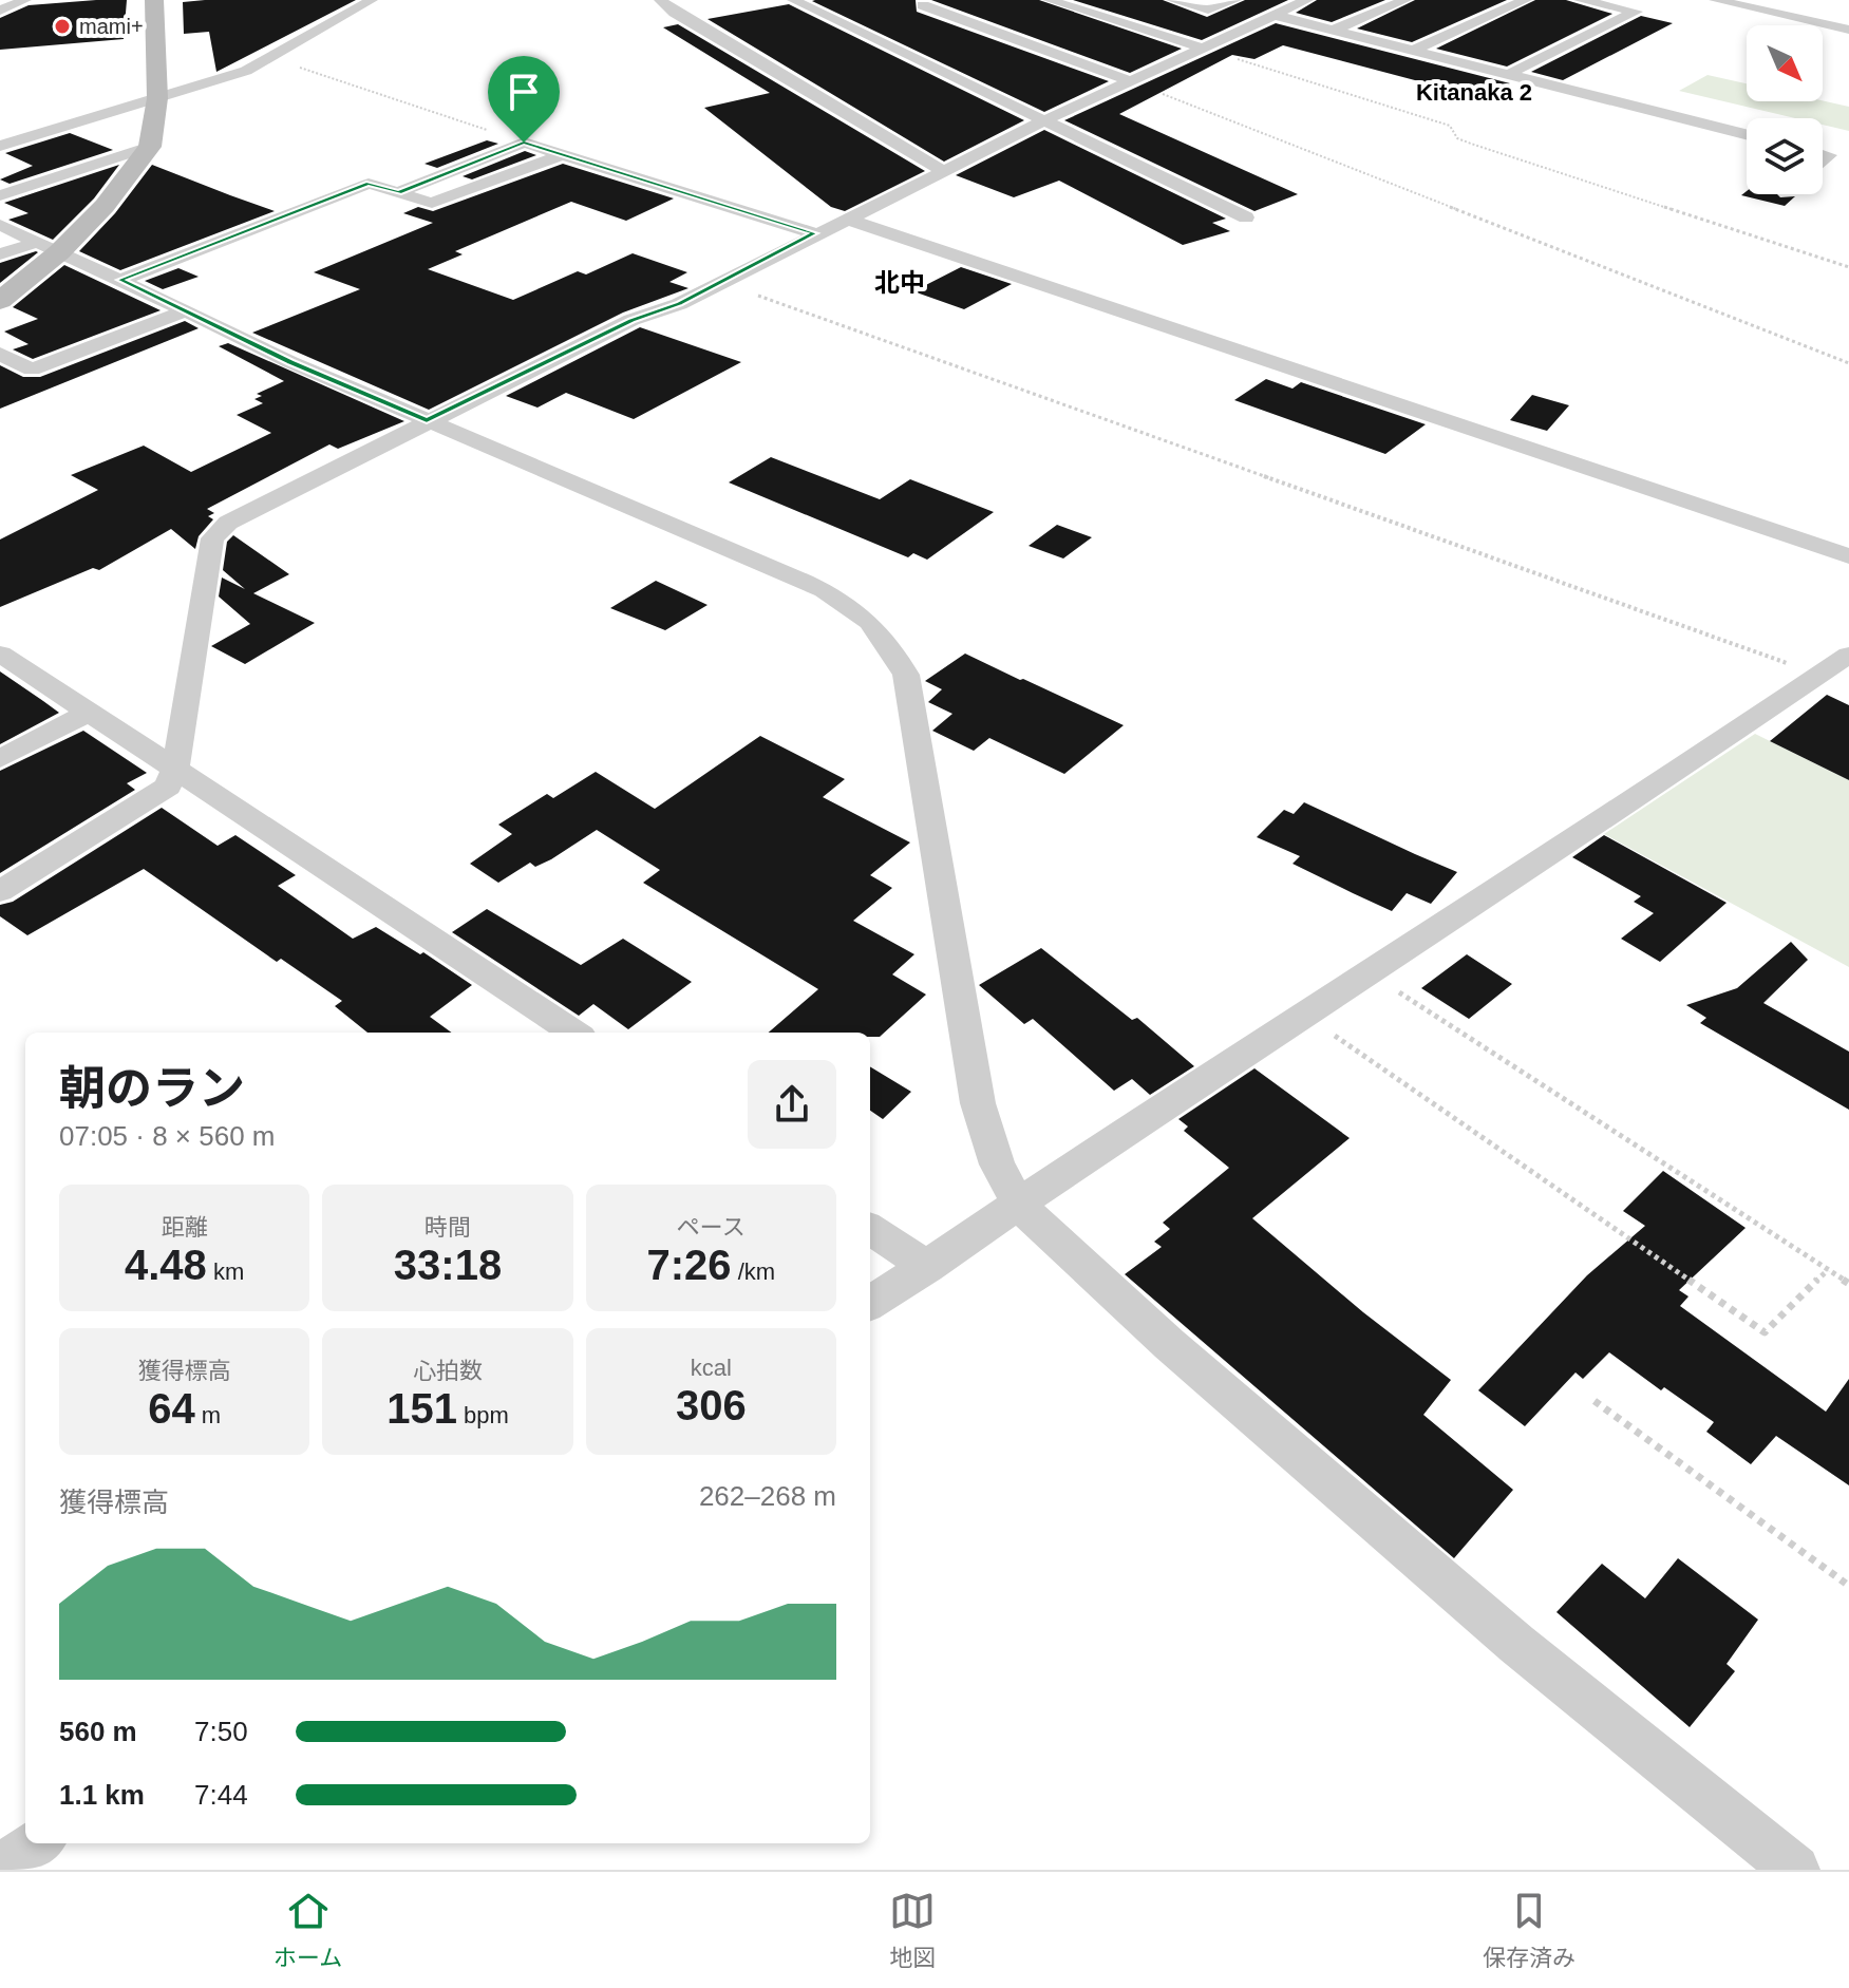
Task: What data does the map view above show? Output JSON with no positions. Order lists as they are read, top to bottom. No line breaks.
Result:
{"districts":["Kitanaka 2","北中"],"places":["mami+"],"north":"bottom right","page":{"heading":["朝のラン","07:05 · 8 × 560 m"],"stats":[["距離","4.48 km"],["時間","33:18"],["ペース","7:26 /km"],["獲得標高","64 m"],["心拍数","151 bpm"],["kcal","306"]],"chart":["獲得標高","262–268 m"],"list":[{"name":"560 m","note":"7:50"},{"name":"1.1 km","note":"7:44"}],"tabs":["ホーム","地図","保存済み"]}}
